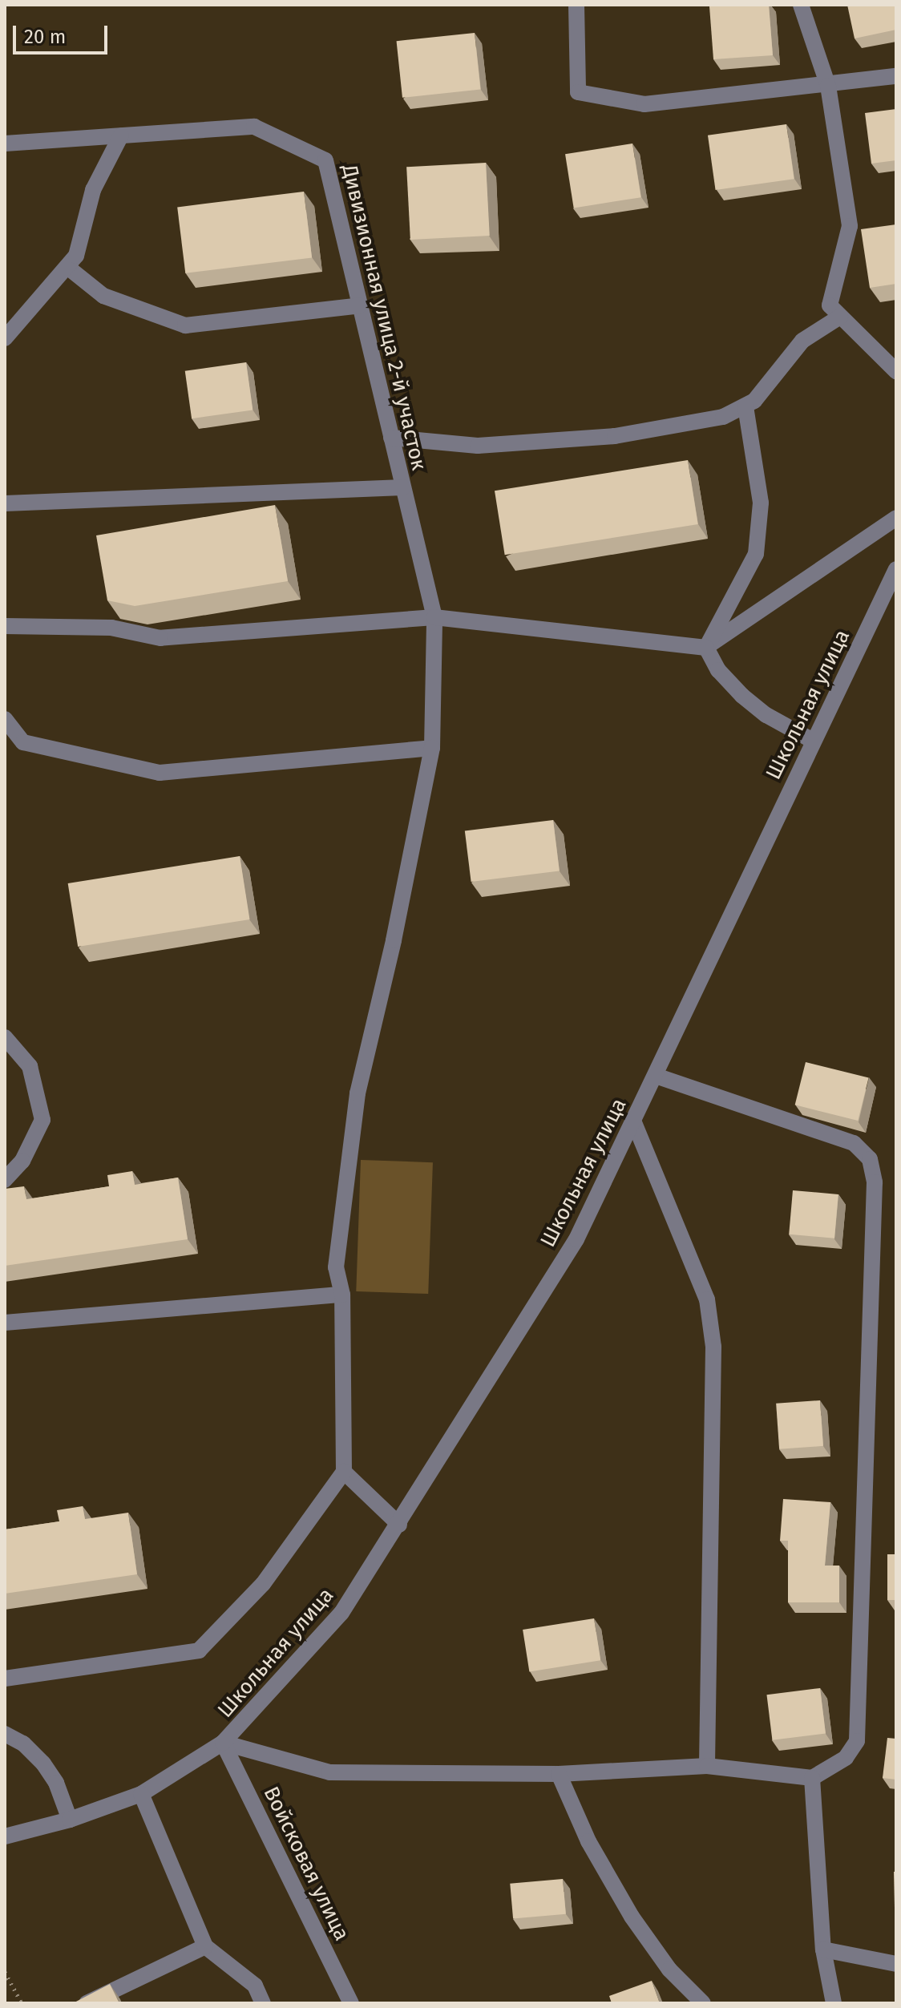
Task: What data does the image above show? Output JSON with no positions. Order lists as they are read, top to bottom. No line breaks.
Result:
{"streets":{"street":["Дивизионная улица 2-й участок","Школьная улица","Войсковая улица"]},"crossings":[["Школьная улица","Войсковая улица"]],"scale_bar":"20 m"}
